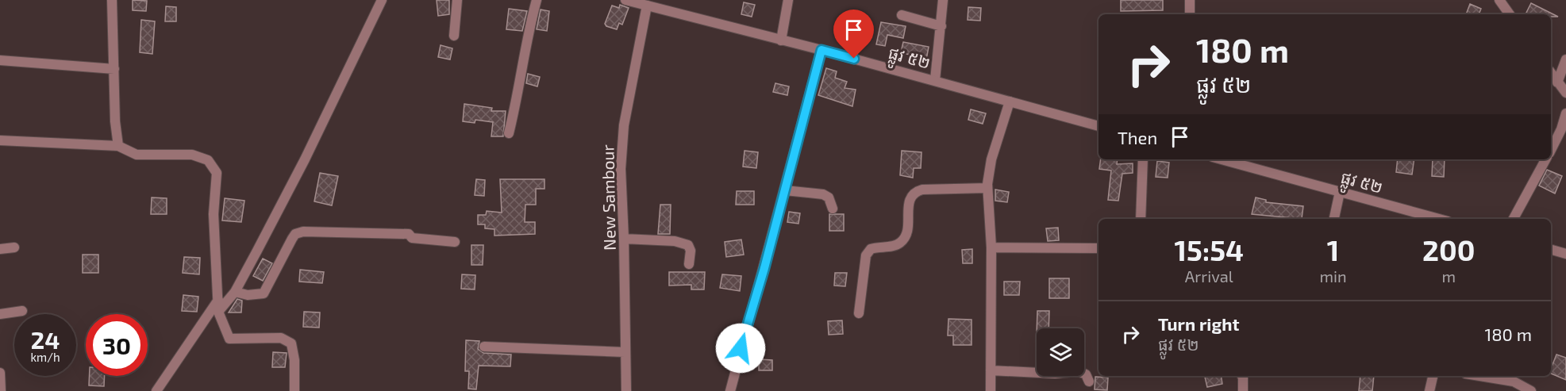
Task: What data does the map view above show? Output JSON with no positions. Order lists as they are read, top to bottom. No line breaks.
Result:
{"streets":{"street":["ផ្លូវ ៥២","New Sambour"]},"crossings":[["ផ្លូវ ៥២","New Sambour"]],"page":{"turn":["180 m","ផ្លូវ ៥២"],"then":"Then","eta":["15:54","Arrival","1","min","200","m"],"list":[{"name":"Turn right","note":"ផ្លូវ ៥២","value":"180 m"}],"speed":"24 km/h","limit":"30"}}
